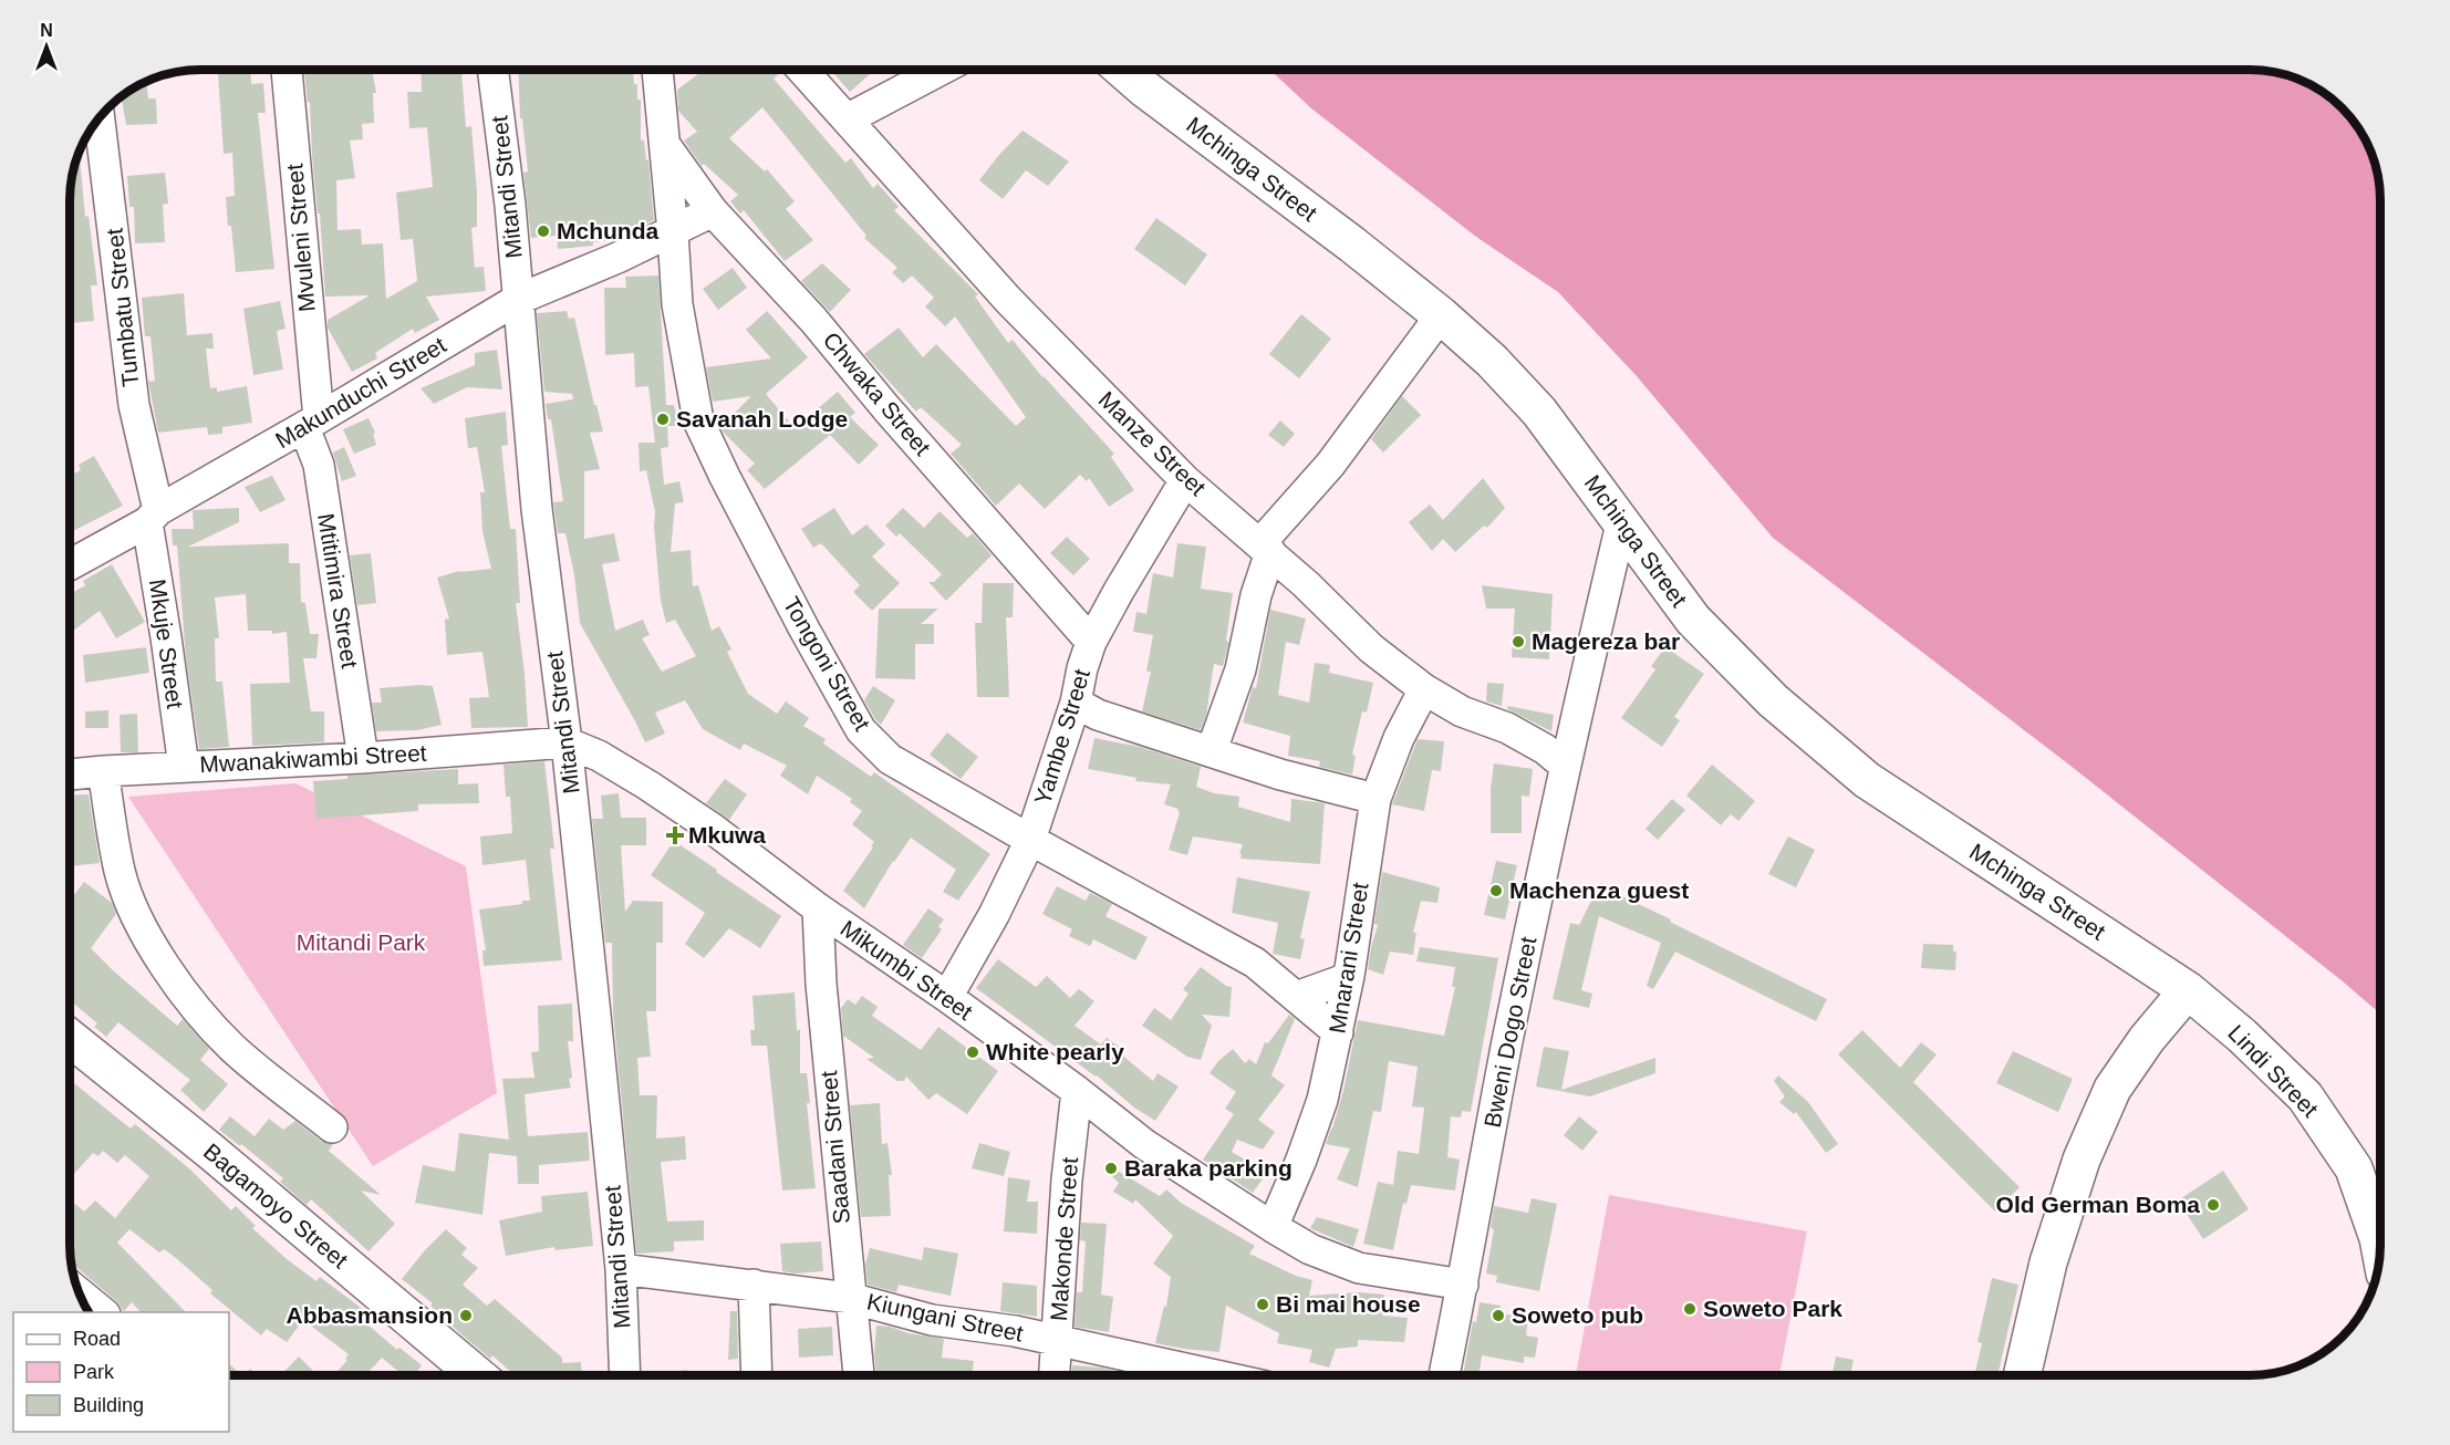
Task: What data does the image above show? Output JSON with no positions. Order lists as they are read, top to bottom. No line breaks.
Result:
{"streets":{"main road":["Mchinga Street","Lindi Street","Bagamoyo Street"],"street":["Mitandi Street","Mvuleni Street","Tumbatu Street","Makunduchi Street","Chwaka Street","Manze Street","Mtitimira Street","Mkuje Street","Tongoni Street","Yambe Street","Mwanakiwambi Street","Mnarani Street","Mikumbi Street","Bweni Dogo Street","Saadani Street","Makonde Street","Kiungani Street"]},"crossings":[["Mchinga Street","Bweni Dogo Street"],["Mchinga Street","Lindi Street"],["Mitandi Street","Makunduchi Street"],["Mitandi Street","Mwanakiwambi Street"],["Mitandi Street","Mikumbi Street"],["Mitandi Street","Kiungani Street"],["Mvuleni Street","Makunduchi Street"],["Mvuleni Street","Mtitimira Street"],["Tumbatu Street","Makunduchi Street"],["Tumbatu Street","Mkuje Street"],["Makunduchi Street","Chwaka Street"],["Makunduchi Street","Mtitimira Street"],["Makunduchi Street","Mkuje Street"],["Makunduchi Street","Tongoni Street"],["Chwaka Street","Tongoni Street"],["Chwaka Street","Yambe Street"],["Manze Street","Yambe Street"],["Manze Street","Mnarani Street"],["Manze Street","Bweni Dogo Street"],["Mtitimira Street","Mwanakiwambi Street"],["Mkuje Street","Mwanakiwambi Street"],["Tongoni Street","Yambe Street"],["Tongoni Street","Mnarani Street"],["Yambe Street","Mikumbi Street"],["Mwanakiwambi Street","Mikumbi Street"],["Mnarani Street","Mikumbi Street"],["Mikumbi Street","Bweni Dogo Street"],["Mikumbi Street","Saadani Street"],["Mikumbi Street","Makonde Street"],["Saadani Street","Kiungani Street"],["Makonde Street","Kiungani Street"]],"parks":["Mitandi Park"],"places":{"other":["Mchunda","Savanah Lodge","Magereza bar","Machenza guest","White pearly","Baraka parking","Old German Boma","Bi mai house","Soweto Park","Abbasmansion","Soweto pub"],"health":["Mkuwa"]},"legend":["Road","Park","Building"],"north":"top"}
